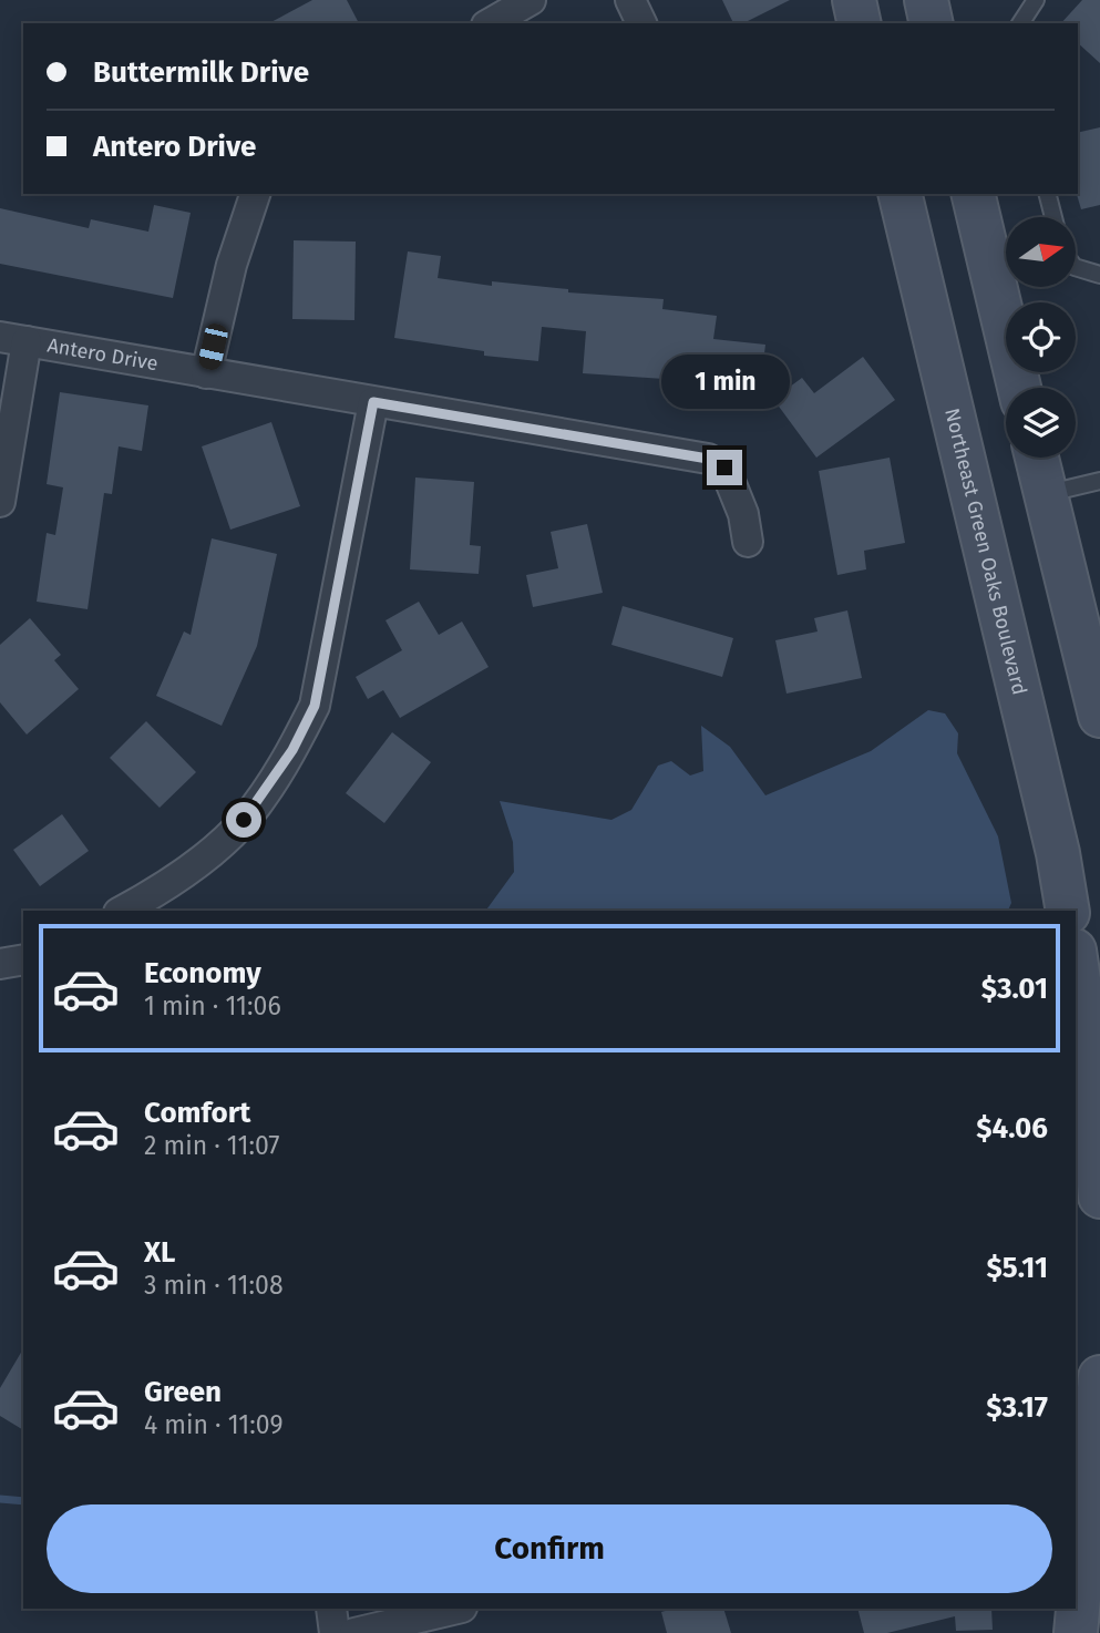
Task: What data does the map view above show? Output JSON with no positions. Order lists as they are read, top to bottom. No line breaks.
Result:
{"streets":{"main road":["Northeast Green Oaks Boulevard"],"street":["Antero Drive"]},"north":"right","page":{"banner":["Buttermilk Drive","Antero Drive"],"bubble":"1 min","list":[{"name":"Economy","note":"1 min · 11:06","value":"$3.01"},{"name":"Comfort","note":"2 min · 11:07","value":"$4.06"},{"name":"XL","note":"3 min · 11:08","value":"$5.11"},{"name":"Green","note":"4 min · 11:09","value":"$3.17"}],"buttons":"Confirm"}}
